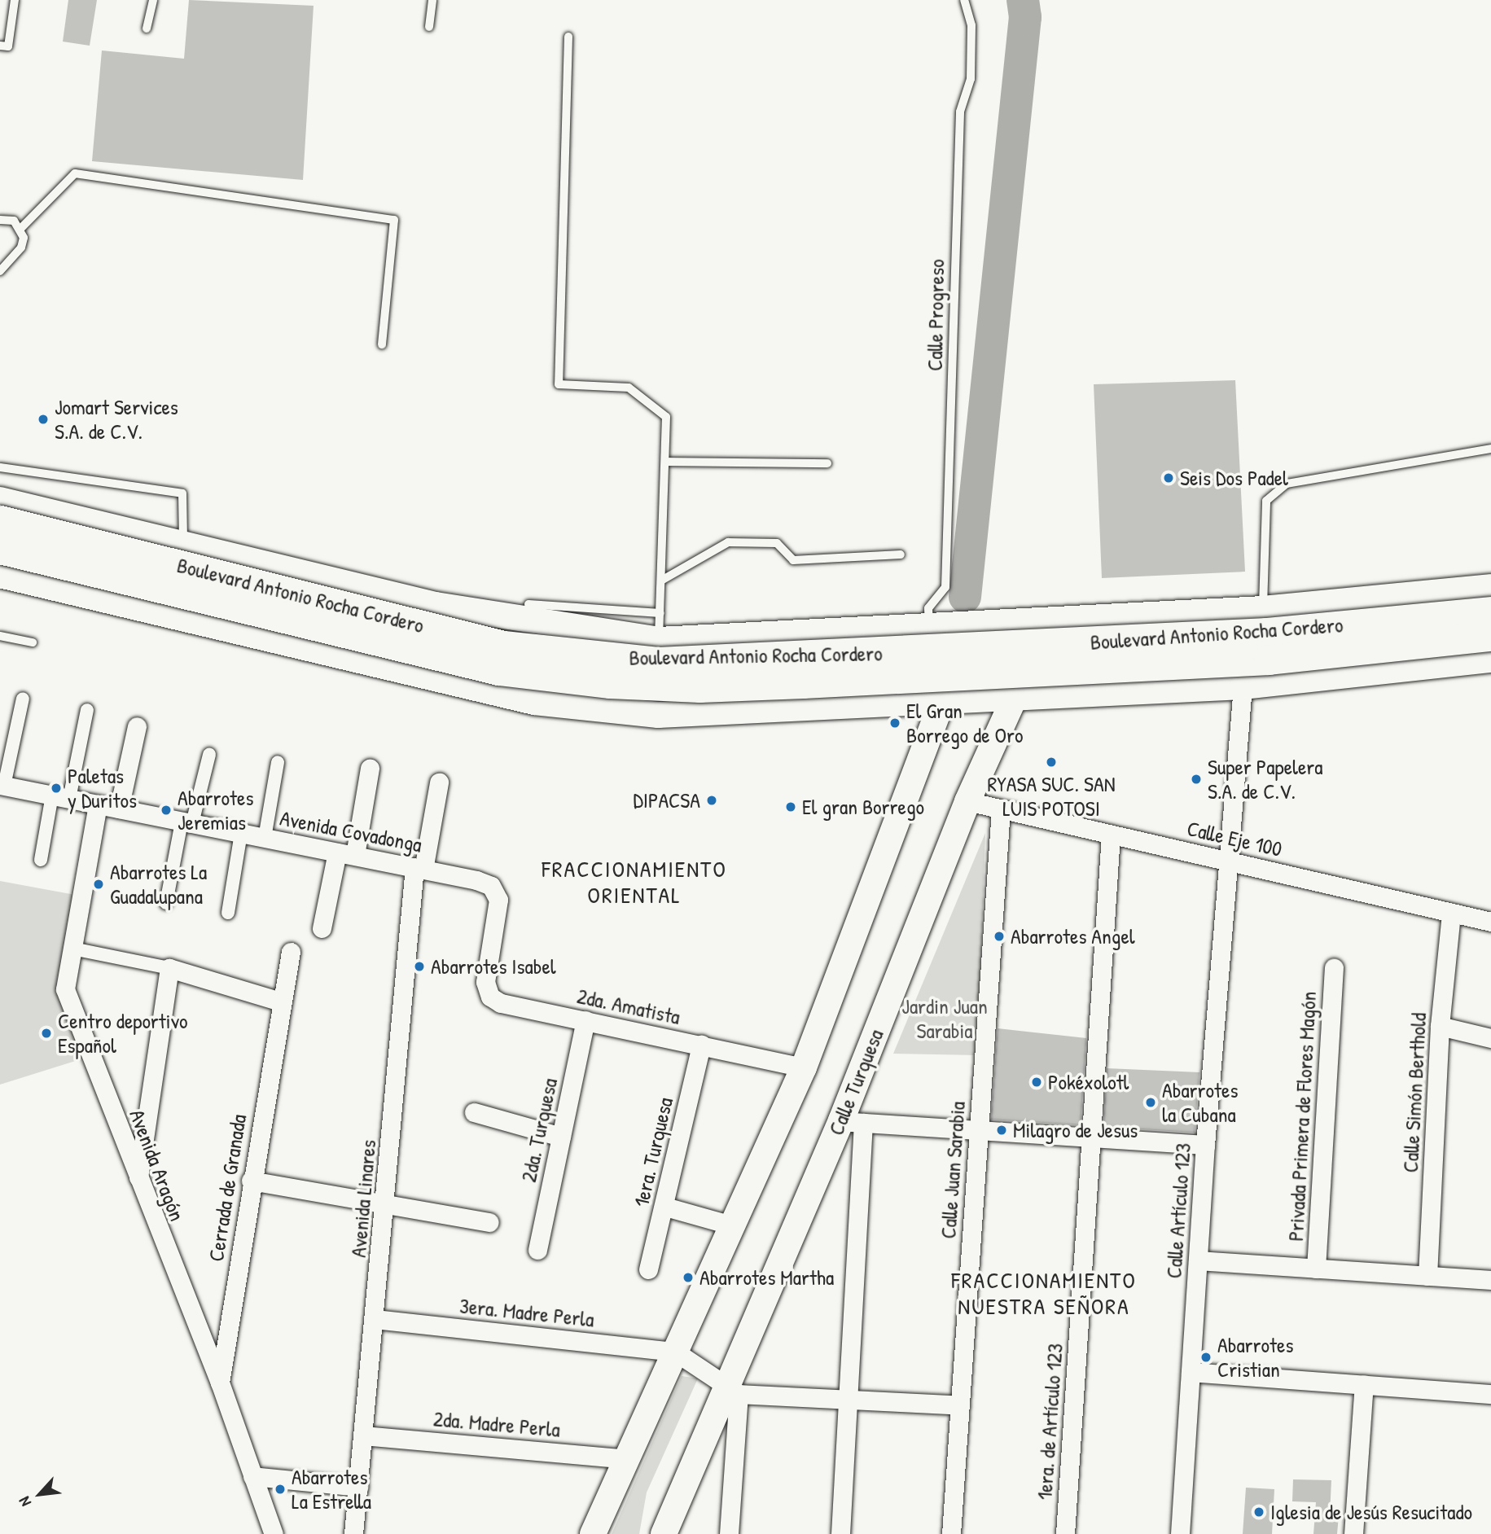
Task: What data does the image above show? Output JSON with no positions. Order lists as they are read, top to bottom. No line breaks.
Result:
{"streets":{"highway":["Boulevard Antonio Rocha Cordero"],"main road":["Calle Turquesa"],"street":["Avenida Covadonga","Calle Eje 100","2da. Amatista","Calle Simón Berthold","Privada Primera de Flores Magón","2da. Turquesa","1era. Turquesa","Avenida Aragón","Calle Juan Sarabia","Cerrada de Granada","Avenida Linares","Calle Artículo 123","3era. Madre Perla","1era. de Artículo 123","2da. Madre Perla"],"lane":["Calle Progreso"]},"crossings":[["Calle Progreso","Boulevard Antonio Rocha Cordero"],["Boulevard Antonio Rocha Cordero","Calle Turquesa"],["Avenida Covadonga","2da. Amatista"],["Avenida Covadonga","Avenida Aragón"],["Avenida Covadonga","Avenida Linares"],["Calle Eje 100","Calle Turquesa"],["Calle Eje 100","Calle Simón Berthold"],["Calle Eje 100","Calle Juan Sarabia"],["Calle Eje 100","Calle Artículo 123"],["Calle Eje 100","1era. de Artículo 123"],["2da. Amatista","2da. Turquesa"],["2da. Amatista","1era. Turquesa"],["Avenida Aragón","Cerrada de Granada"],["Avenida Linares","3era. Madre Perla"],["Avenida Linares","2da. Madre Perla"]],"districts":["FRACCIONAMIENTO ORIENTAL","FRACCIONAMIENTO NUESTRA SEÑORA"],"parks":["Jardin Juan Sarabia"],"places":["Jomart Services S.A. de C.V.","Seis Dos Padel","El Gran Borrego de Oro","RYASA SUC. SAN LUIS POTOSI","Super Papelera S.A. de C.V.","Paletas y Duritos","DIPACSA","El gran Borrego","Abarrotes Jeremias","Abarrotes La Guadalupana","Abarrotes Angel","Abarrotes Isabel","Centro deportivo Español","Pokéxolotl","Abarrotes la Cubana","Milagro de Jesus","Abarrotes Martha","Abarrotes Cristian","Abarrotes La Estrella","Iglesia de Jesús Resucitado"],"north":"bottom left"}
